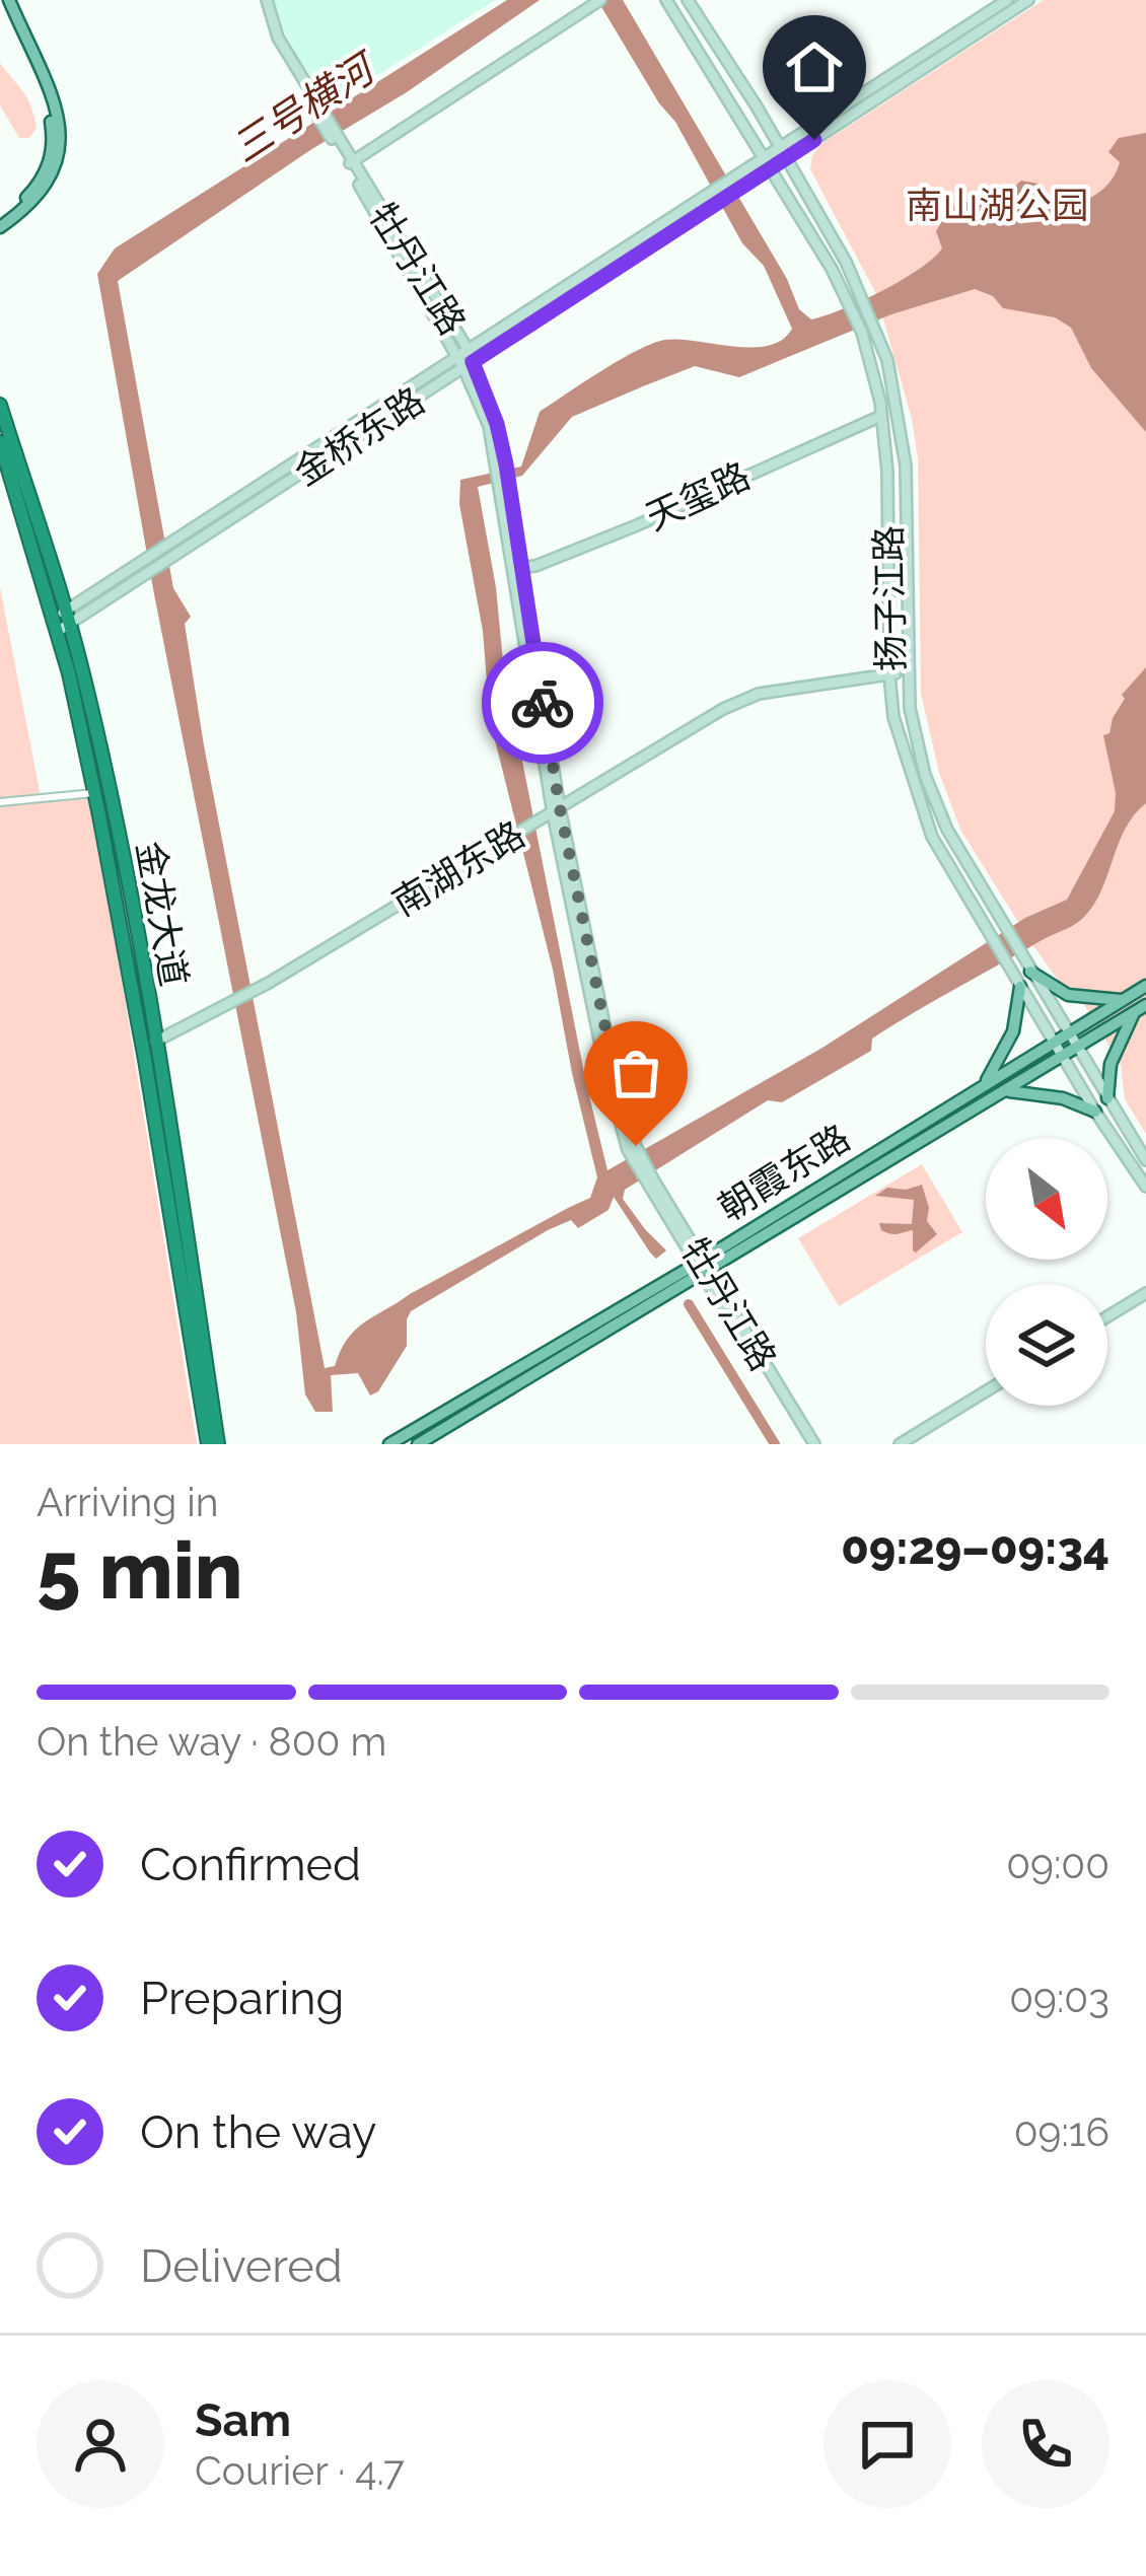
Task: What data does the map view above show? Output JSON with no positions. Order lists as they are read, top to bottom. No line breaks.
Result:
{"streets":{"highway":["金龙大道"],"main road":["朝霞东路"],"street":["牡丹江路","金桥东路","天玺路","扬子江路","南湖东路"]},"crossings":[["牡丹江路","金桥东路"],["牡丹江路","天玺路"],["牡丹江路","南湖东路"],["牡丹江路","朝霞东路"],["金桥东路","扬子江路"],["金桥东路","金龙大道"],["天玺路","扬子江路"],["扬子江路","南湖东路"],["扬子江路","朝霞东路"],["南湖东路","金龙大道"]],"water":["三号横河"],"parks":["南山湖公园"],"north":"bottom right","page":{"heading":["5 min","Arriving in","09:29–09:34"],"panel":["Sam","Courier · 4.7"],"bar":"On the way · 800 m","list":[["Confirmed","09:00"],["Preparing","09:03"],["On the way","09:16"],"Delivered"]}}
